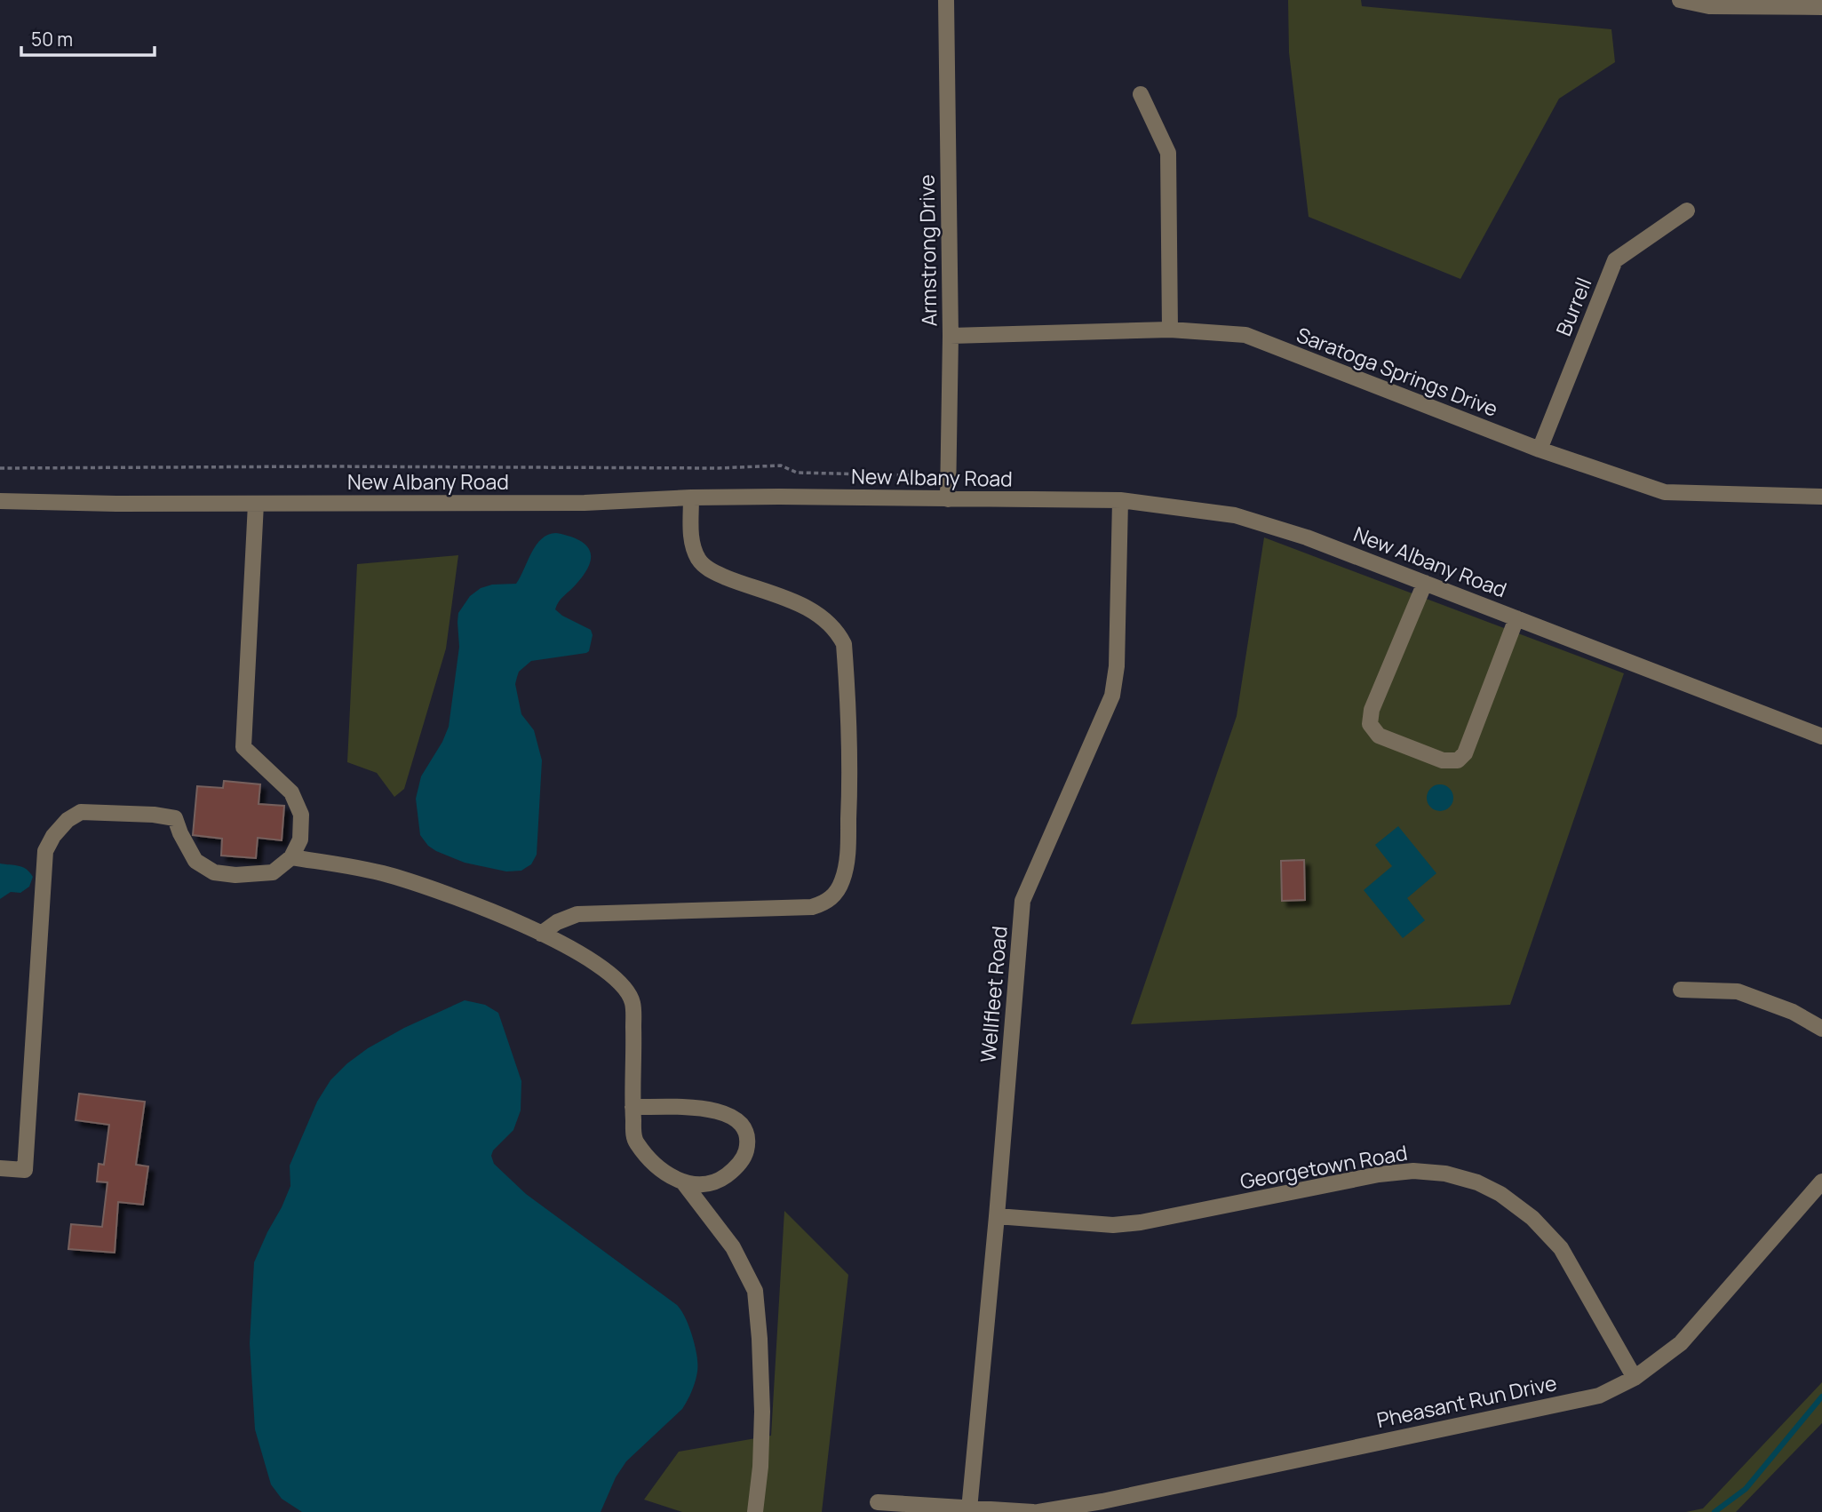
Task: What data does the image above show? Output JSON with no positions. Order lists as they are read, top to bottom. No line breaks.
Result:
{"streets":{"street":["Armstrong Drive","Burrell","Saratoga Springs Drive","New Albany Road","Wellfleet Road","Georgetown Road","Pheasant Run Drive"]},"crossings":[["Armstrong Drive","Saratoga Springs Drive"],["Armstrong Drive","New Albany Road"],["Burrell","Saratoga Springs Drive"],["New Albany Road","Wellfleet Road"],["Wellfleet Road","Georgetown Road"],["Georgetown Road","Pheasant Run Drive"]],"scale_bar":"50 m"}
